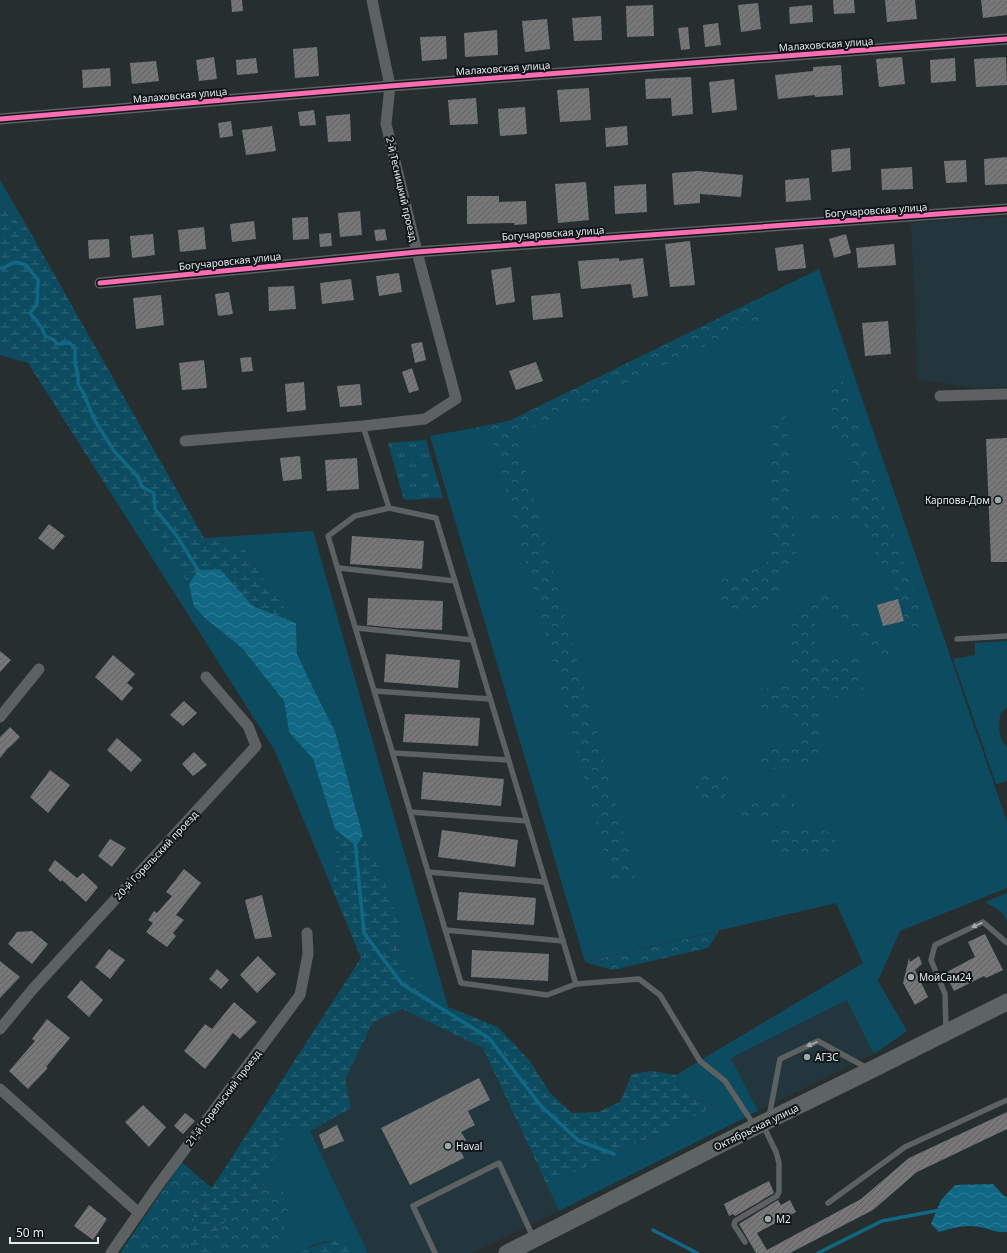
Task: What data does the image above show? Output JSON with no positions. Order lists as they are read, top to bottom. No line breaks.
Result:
{"streets":{"main road":["Октябрьская улица"],"street":["Малаховская улица","2-й Тесницкий проезд","Богучаровская улица","20-й Горельский проезд","21-й Горельский проезд"]},"crossings":[["Малаховская улица","2-й Тесницкий проезд"],["2-й Тесницкий проезд","Богучаровская улица"]],"places":["Карпова-Дом","МойСам24","АГЗС","Haval","М2"],"scale_bar":"50 m"}
